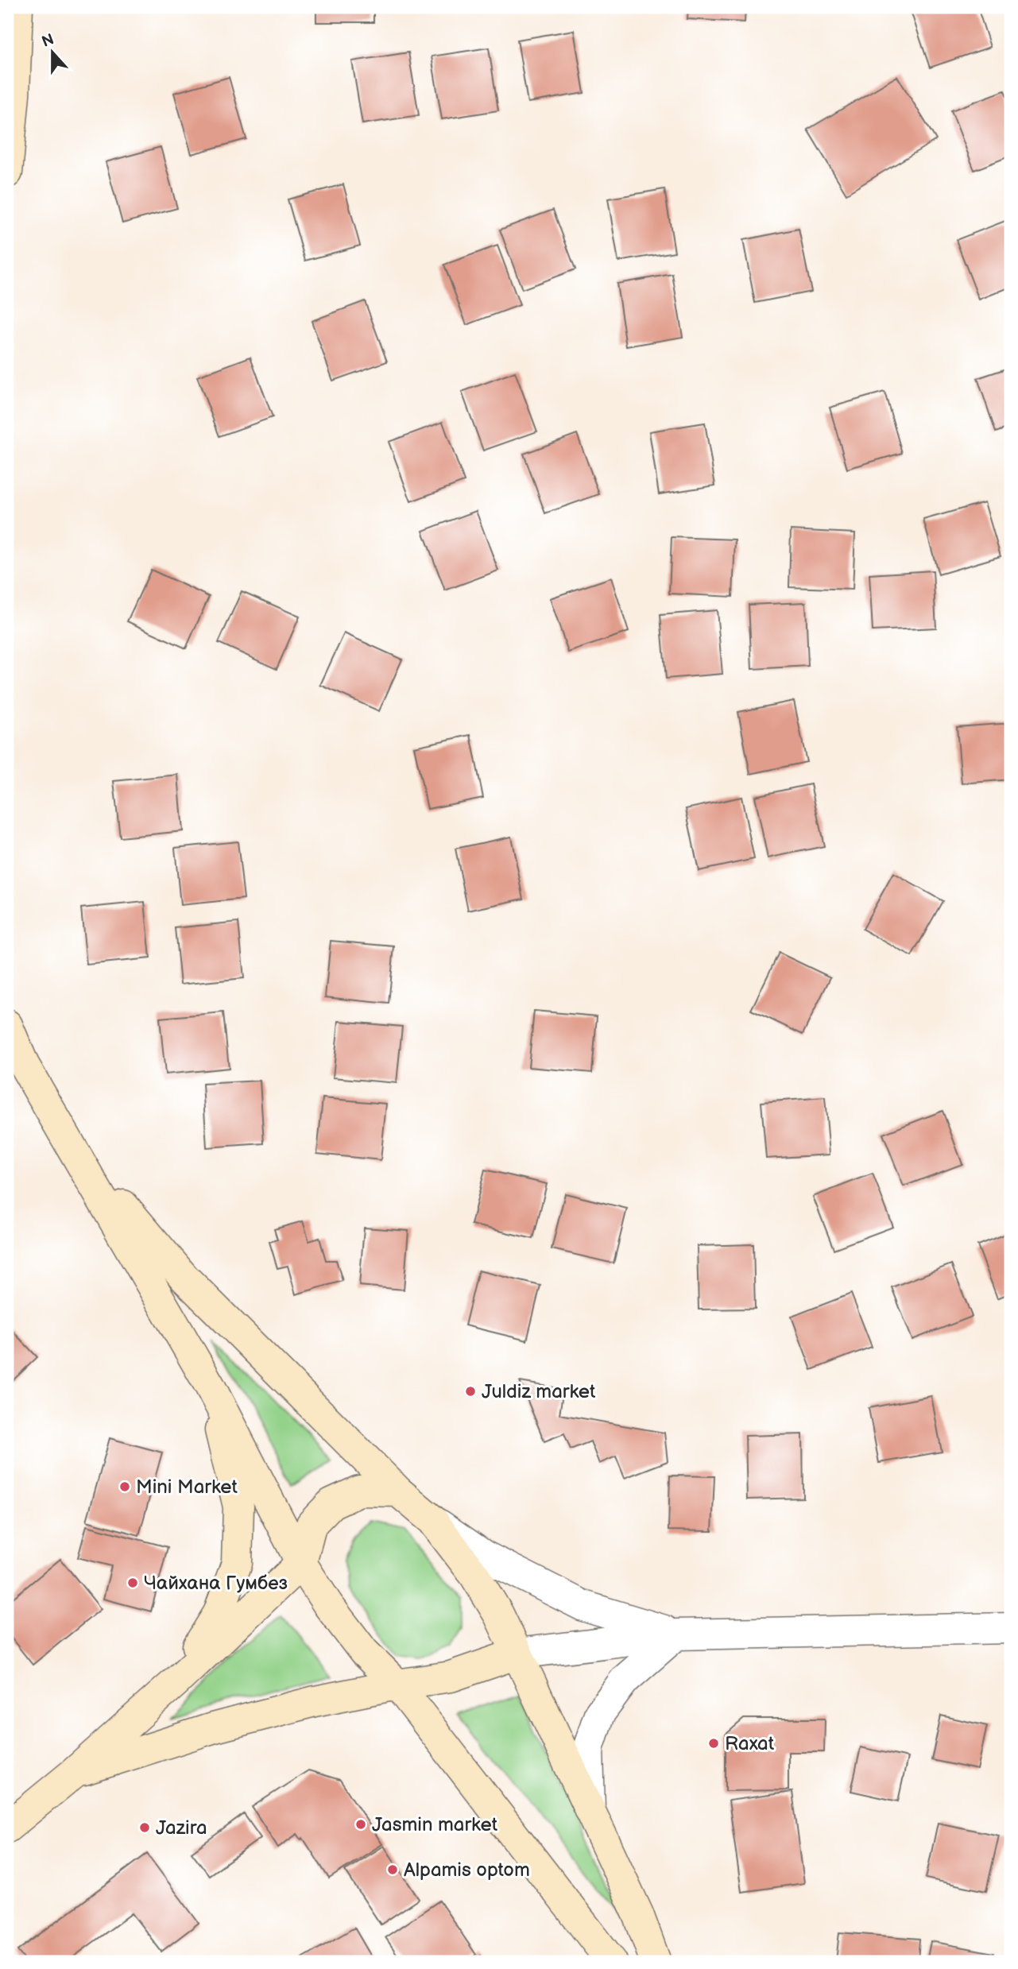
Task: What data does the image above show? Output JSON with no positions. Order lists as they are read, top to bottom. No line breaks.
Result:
{"places":["Juldiz market","Mini Market","Чайхана Гумбез","Raxat","Jasmin market","Jazira","Alpamis optom"],"north":"top"}
